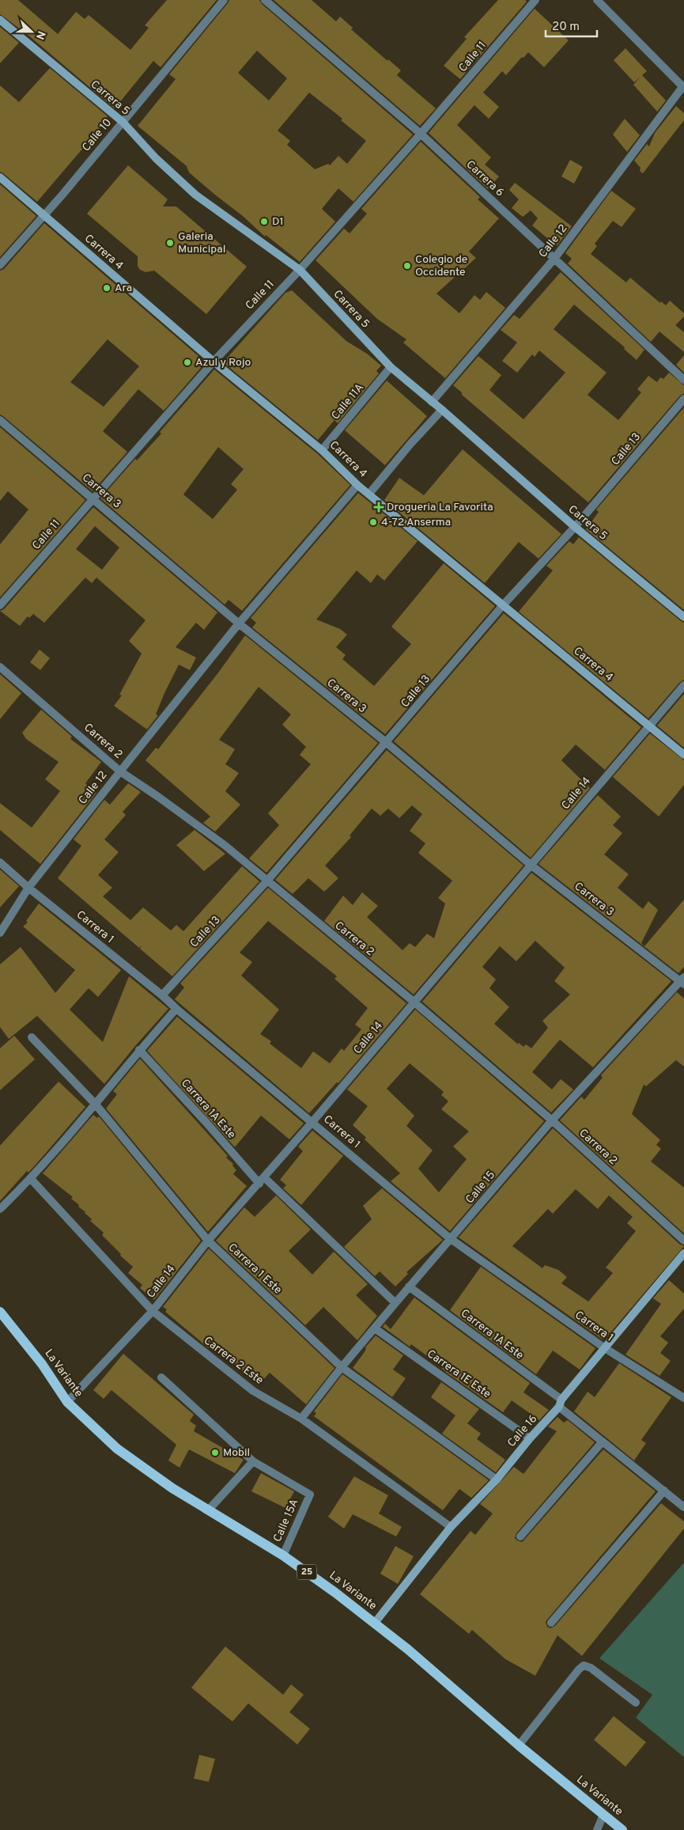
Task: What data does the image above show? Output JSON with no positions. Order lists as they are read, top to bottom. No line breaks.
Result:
{"streets":{"main road":["La Variante","25"],"street":["Calle 11","Carrera 5","Calle 10","Carrera 6","Calle 12","Carrera 4","Calle 11A","Calle 13","Carrera 3","Carrera 2","Calle 14","Carrera 1","Carrera 1A Este","Calle 15","Carrera 1 Este","Carrera 2 Este","Carrera 1E Este","Calle 16","Calle 15A"]},"crossings":[["Calle 11","Carrera 5"],["Calle 11","Carrera 6"],["Calle 11","Carrera 4"],["Calle 11","Carrera 3"],["Carrera 5","Calle 10"],["Carrera 5","Calle 12"],["Carrera 5","Calle 11A"],["Carrera 5","Calle 13"],["Calle 10","Carrera 4"],["Carrera 6","Calle 12"],["Calle 12","Carrera 4"],["Calle 12","Carrera 3"],["Calle 12","Carrera 2"],["Calle 12","Carrera 1"],["Carrera 4","Calle 11A"],["Carrera 4","Calle 13"],["Carrera 4","Calle 14"],["Calle 13","Carrera 3"],["Calle 13","Carrera 2"],["Calle 13","Carrera 1"],["Carrera 3","Calle 14"],["Carrera 3","Calle 15"],["Carrera 2","Calle 14"],["Carrera 2","Calle 15"],["Calle 14","Carrera 1"],["Calle 14","Carrera 1A Este"],["Calle 14","Carrera 1 Este"],["Calle 14","Carrera 2 Este"],["Calle 14","La Variante"],["Carrera 1","Calle 15"],["Carrera 1","Calle 16"],["Carrera 1A Este","Calle 15"],["Carrera 1A Este","Calle 16"],["Calle 15","Carrera 1 Este"],["Calle 15","Carrera 2 Este"],["Calle 15","Carrera 1E Este"],["Carrera 1 Este","Calle 16"],["Carrera 2 Este","Calle 16"],["La Variante","Calle 16"],["La Variante","Calle 15A"],["Carrera 1E Este","Calle 16"]],"places":{"other":["D1","Galeria Municipal","Colegio de Occidente","Ara","Azul y Rojo","4-72 Anserma","Mobil"],"health":["Drogueria La Favorita"]},"scale_bar":"20 m","north":"right"}
